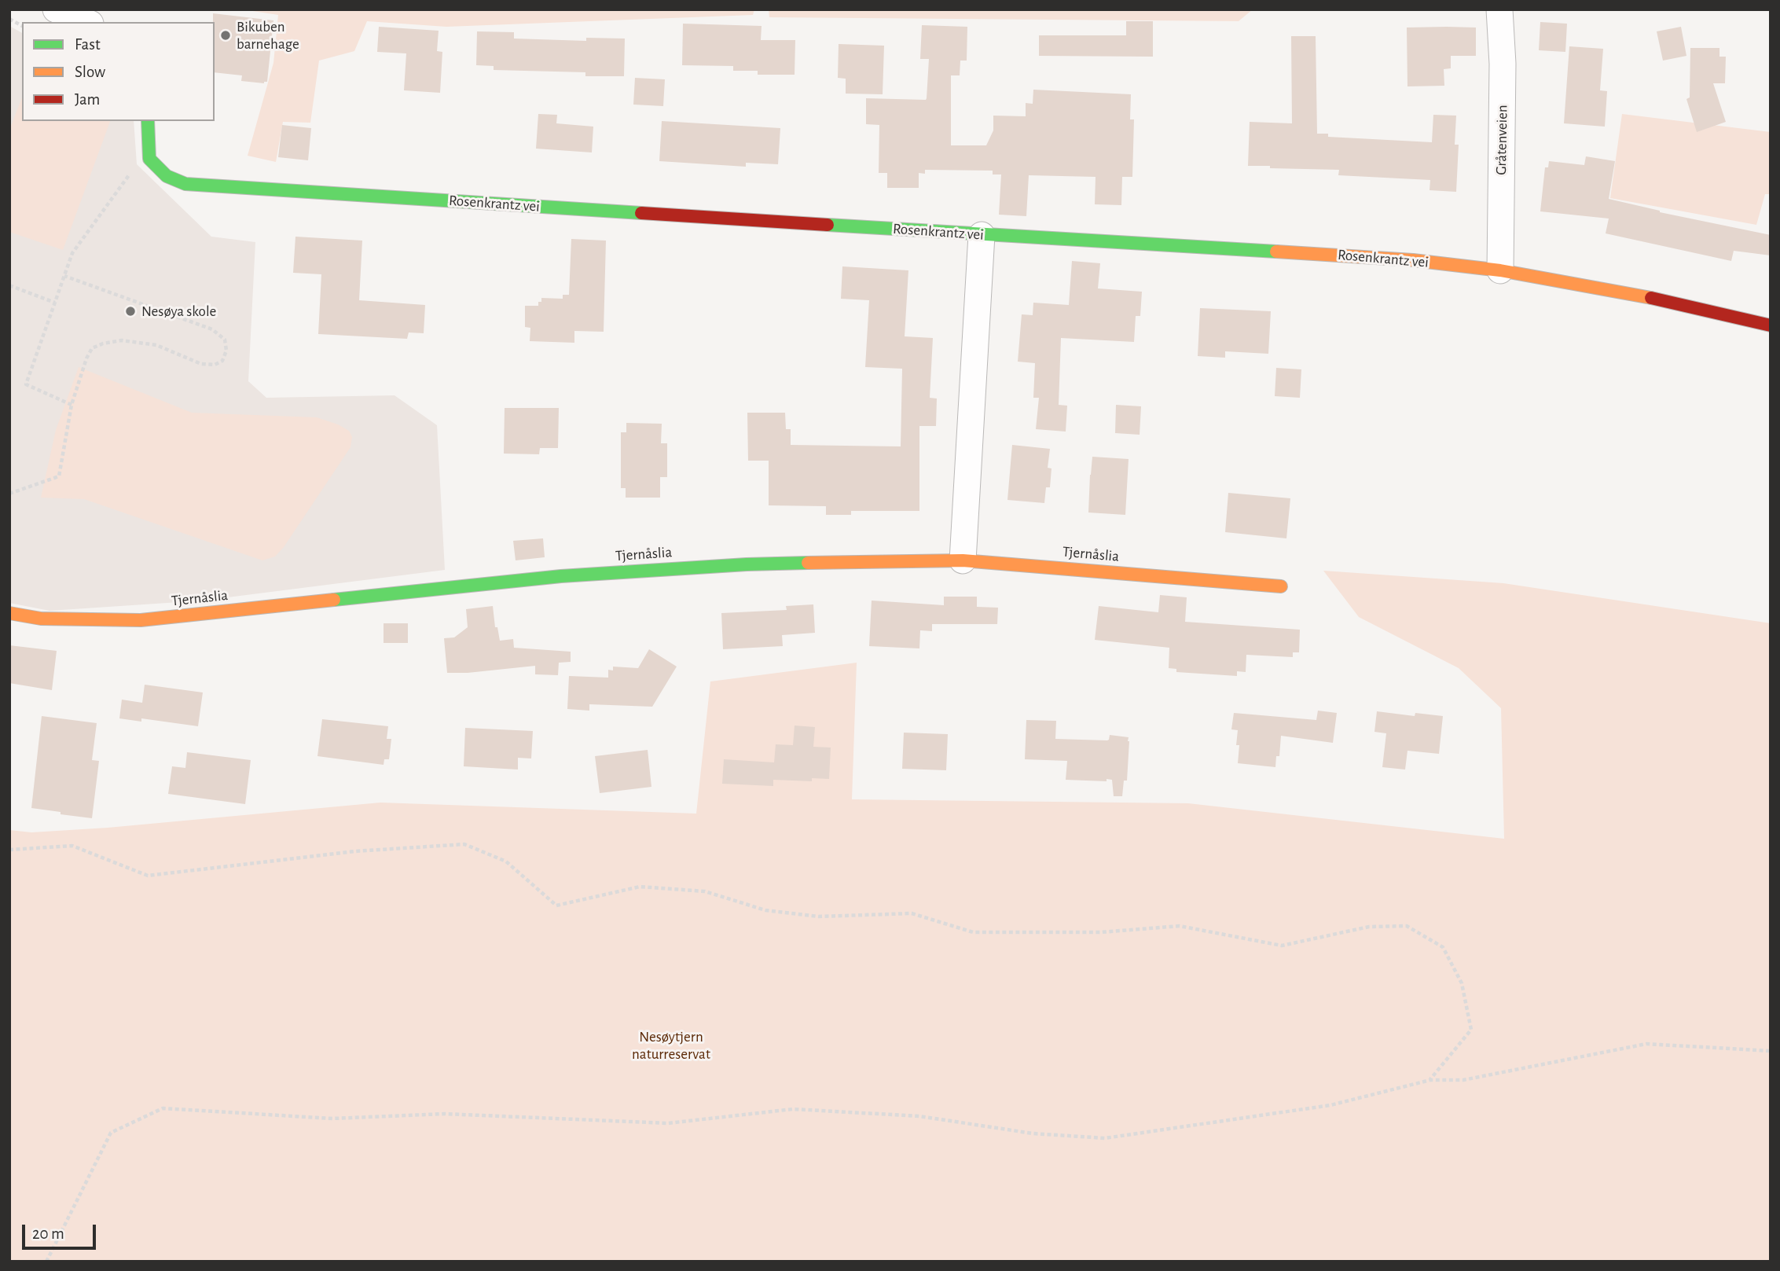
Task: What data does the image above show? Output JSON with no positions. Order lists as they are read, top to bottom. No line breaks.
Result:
{"streets":{"street":["Gråtenveien","Rosenkrantz vei","Tjernåslia"]},"crossings":[["Gråtenveien","Rosenkrantz vei"]],"parks":["Nesøytjern naturreservat"],"places":["Bikuben barnehage","Nesøya skole"],"legend":["Fast","Slow","Jam"],"scale_bar":"20 m"}
